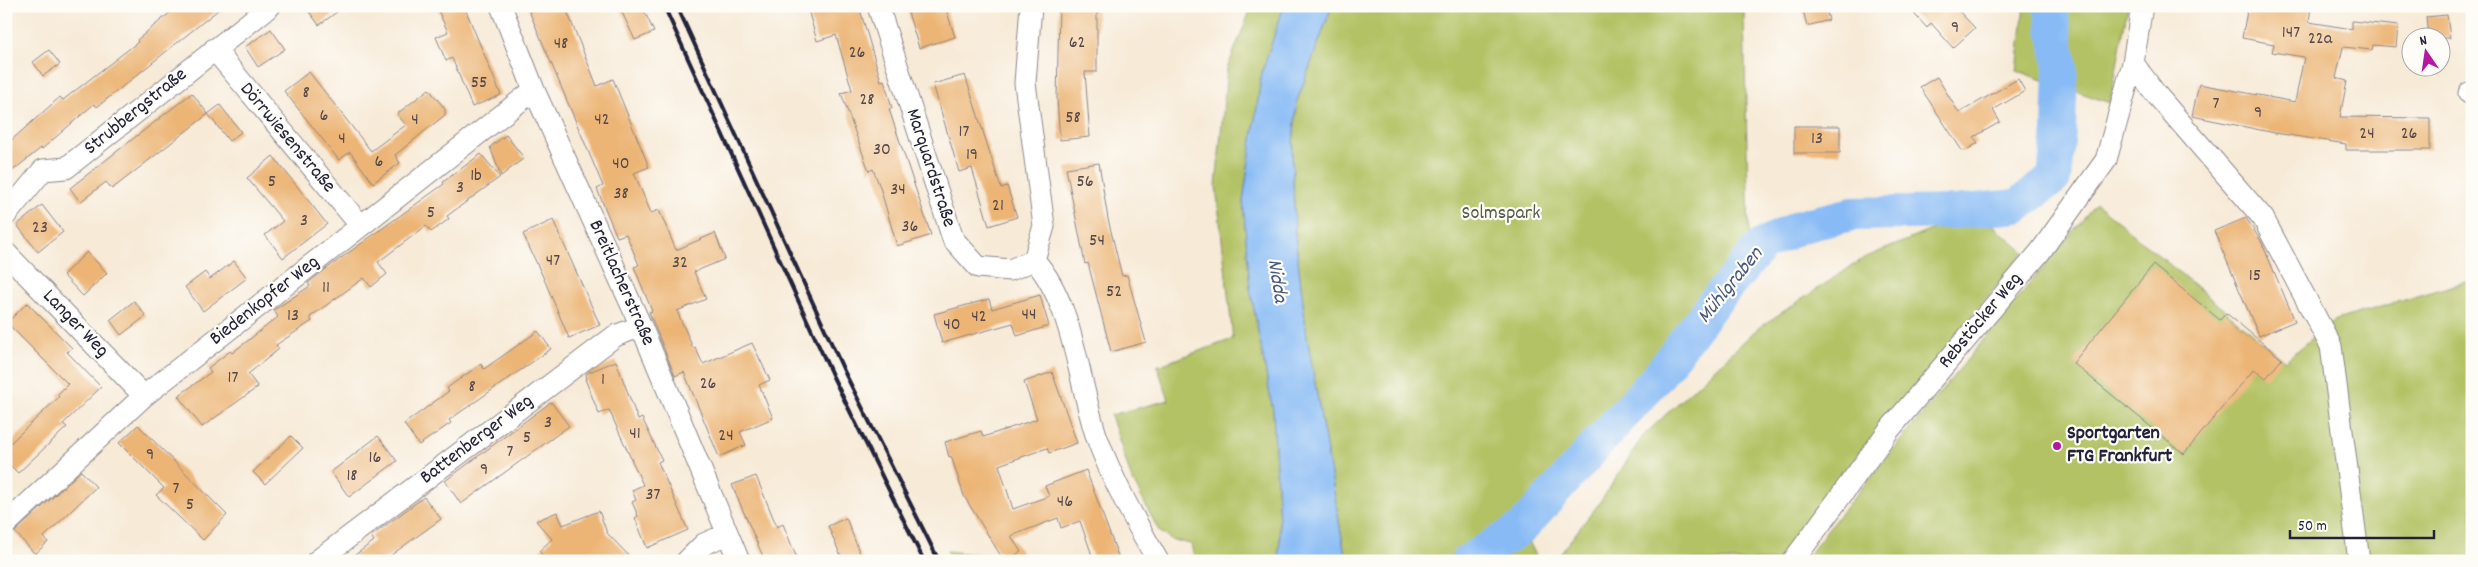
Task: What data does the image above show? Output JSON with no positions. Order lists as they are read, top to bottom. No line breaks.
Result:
{"streets":{"street":["Strubbergstraße","Dörrwiesenstraße","Marquardstraße","Breitlacherstraße","Biedenkopfer Weg","Rebstöcker Weg","Langer Weg","Battenberger Weg"]},"crossings":[["Strubbergstraße","Dörrwiesenstraße"],["Dörrwiesenstraße","Biedenkopfer Weg"],["Breitlacherstraße","Biedenkopfer Weg"],["Breitlacherstraße","Battenberger Weg"],["Biedenkopfer Weg","Langer Weg"]],"water":["Nidda","Mühlgraben"],"parks":["Solmspark"],"places":["Sportgarten FTG Frankfurt"],"house_numbers":["9","147","22a","62","48","26","55","8","28","7","9","6","58","4","42","17","24","26","4","13","30","19","6","40","1b","5","56","3","34","38","21","5","3","36","23","54","47","32","15","11","52","44","13","42","40","17","1","26","8","3","41","24","5","7","9","16","9","18","7","37","46","5"],"scale_bar":"50 m","north":"top"}
